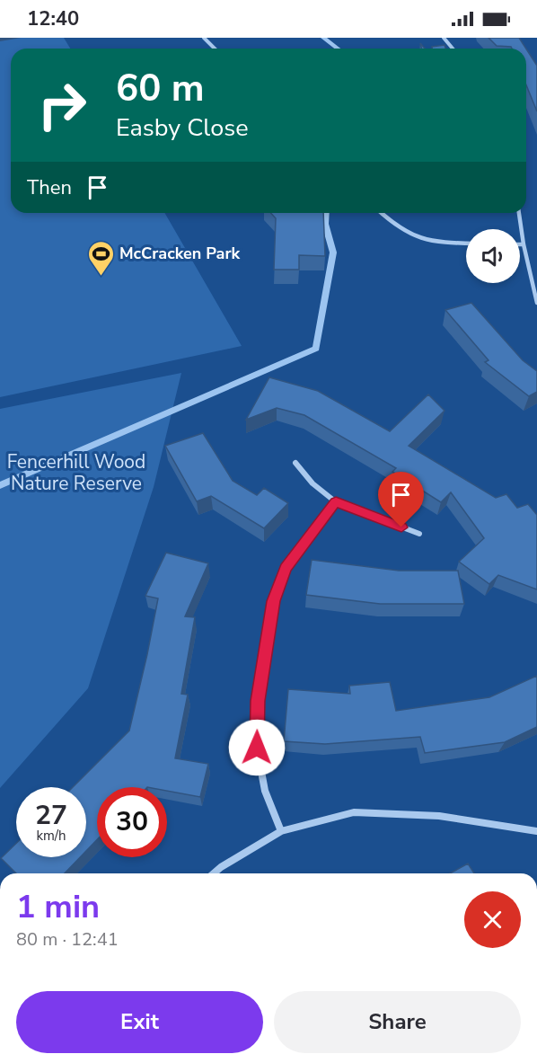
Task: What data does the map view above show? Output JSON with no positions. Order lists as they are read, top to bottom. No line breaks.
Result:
{"parks":["Fencerhill Wood Nature Reserve"],"places":{"sports":["McCracken Park"]},"page":{"status":"12:40","turn":["60 m","Easby Close"],"then":"Then","speed":"27 km/h","limit":"30","heading":["1 min","80 m · 12:41"],"buttons":["Exit","Share"]}}
